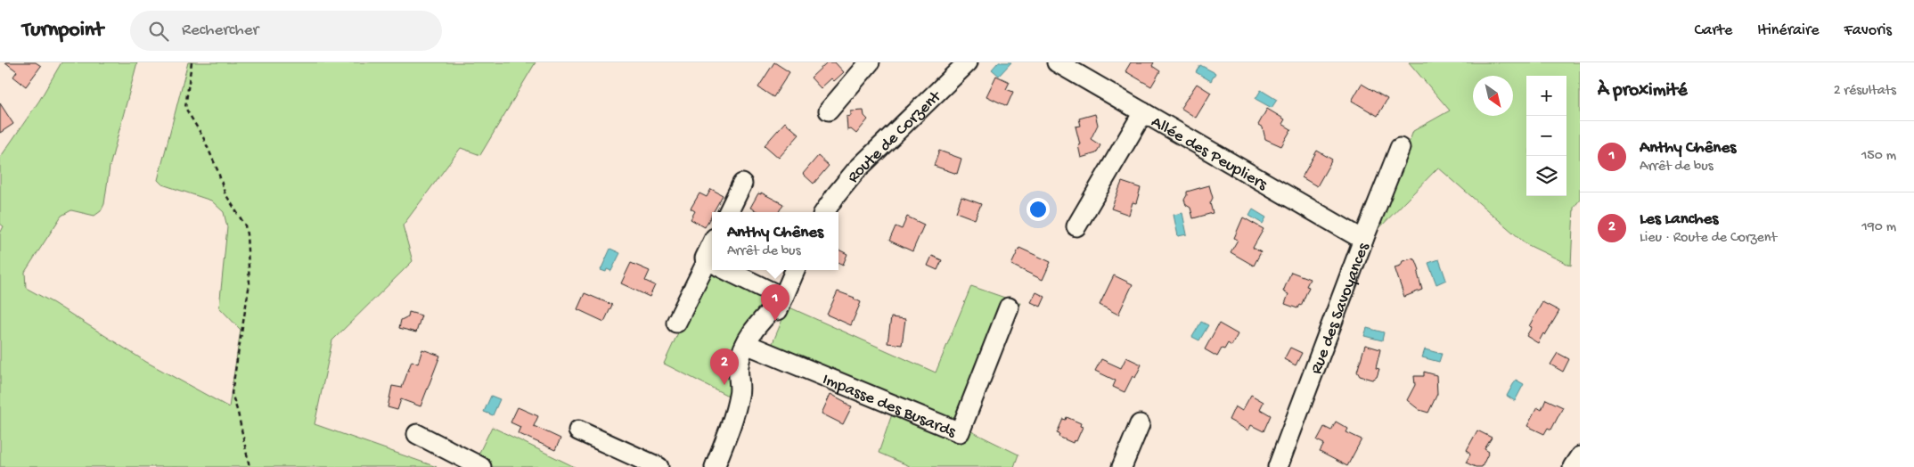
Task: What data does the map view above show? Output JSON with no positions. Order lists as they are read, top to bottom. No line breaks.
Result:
{"streets":{"street":["Route de Corzent","Allée des Peupliers","Rue des Savoyances","Impasse des Busards"]},"crossings":[["Allée des Peupliers","Rue des Savoyances"]],"north":"bottom right","page":{"header":"Turnpoint","search":"Rechercher","nav":["Carte","Itinéraire","Favoris"],"heading":["À proximité","2 résultats"],"map_buttons":["+","−"],"list":[{"mark":"1","name":"Anthy Chênes","note":"Arrêt de bus","value":"150 m"},{"mark":"2","name":"Les Lanches","note":"Lieu · Route de Corzent","value":"190 m"}],"popup":["Anthy Chênes","Arrêt de bus"],"pins":["1","2"]}}
